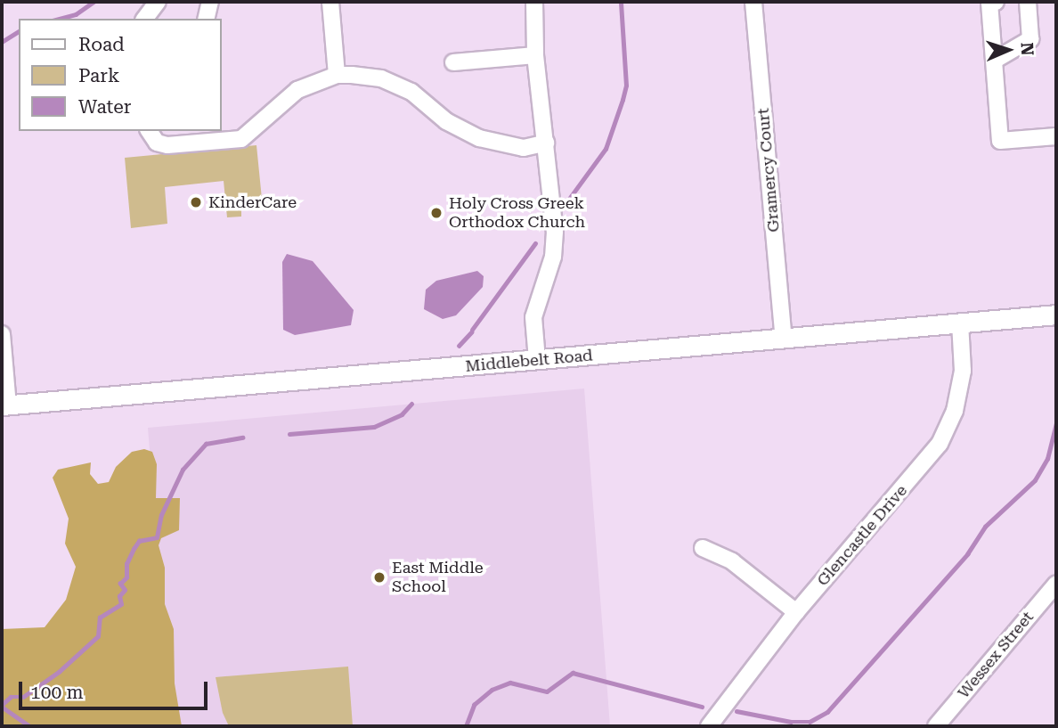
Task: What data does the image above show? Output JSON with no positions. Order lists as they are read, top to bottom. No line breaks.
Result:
{"streets":{"street":["Gramercy Court","Middlebelt Road","Glencastle Drive","Wessex Street"]},"crossings":[["Gramercy Court","Middlebelt Road"],["Middlebelt Road","Glencastle Drive"]],"places":["KinderCare","Holy Cross Greek Orthodox Church","East Middle School"],"legend":["Road","Park","Water"],"scale_bar":"100 m","north":"right"}
